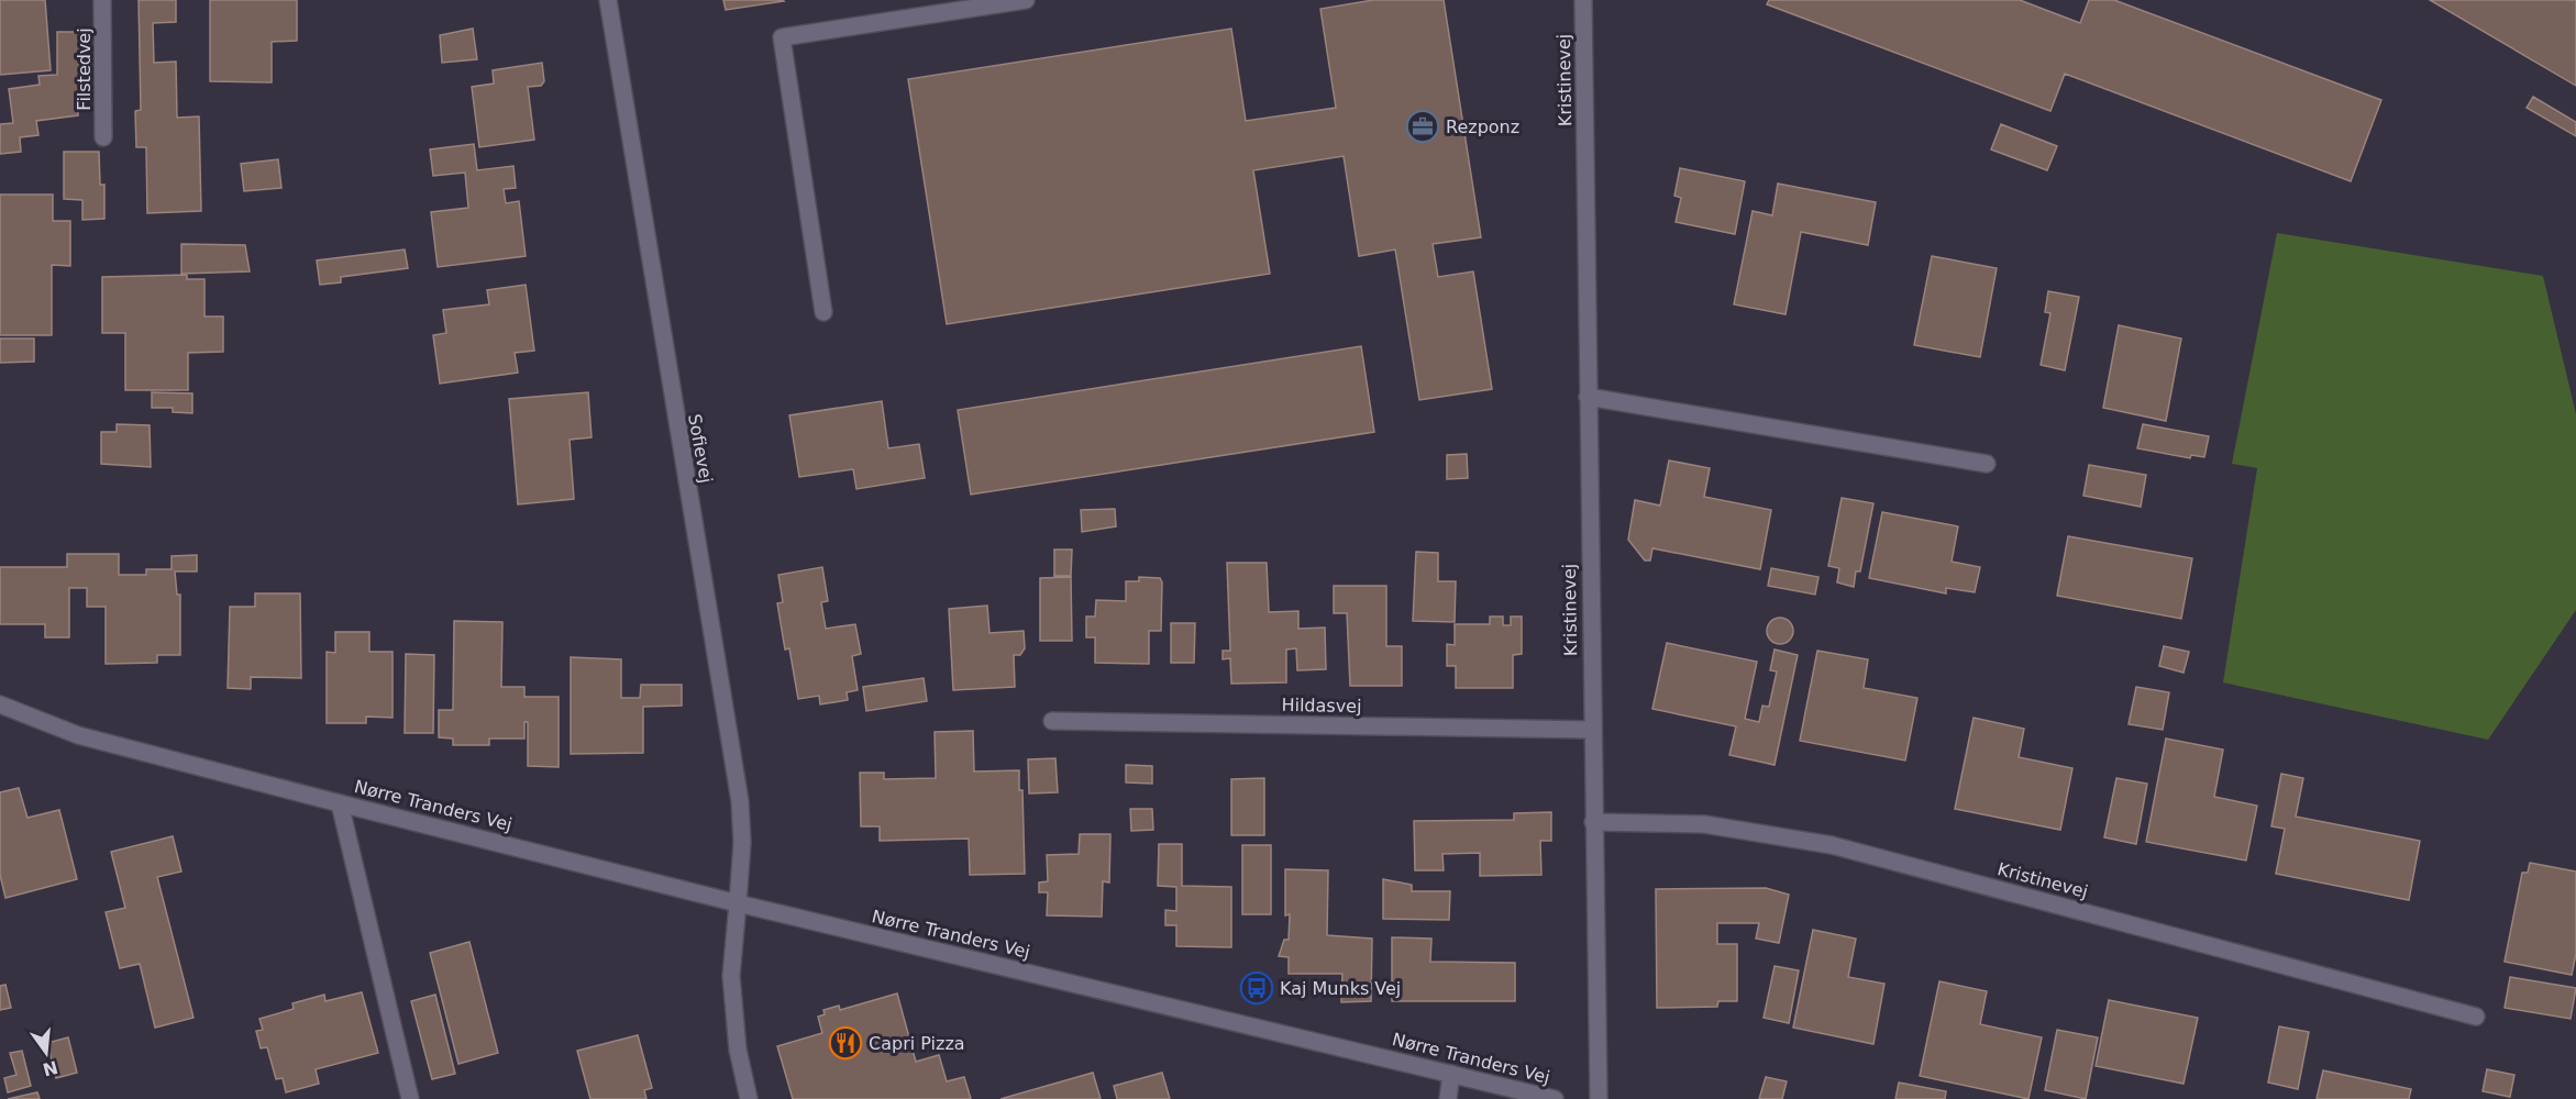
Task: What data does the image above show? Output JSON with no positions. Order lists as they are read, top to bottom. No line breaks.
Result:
{"streets":{"street":["Filstedvej","Kristinevej","Sofievej","Hildasvej","Nørre Tranders Vej"]},"crossings":[["Kristinevej","Hildasvej"],["Sofievej","Nørre Tranders Vej"]],"places":{"office":["Rezponz"],"bus stop":["Kaj Munks Vej"],"restaurant":["Capri Pizza"]},"north":"bottom"}
